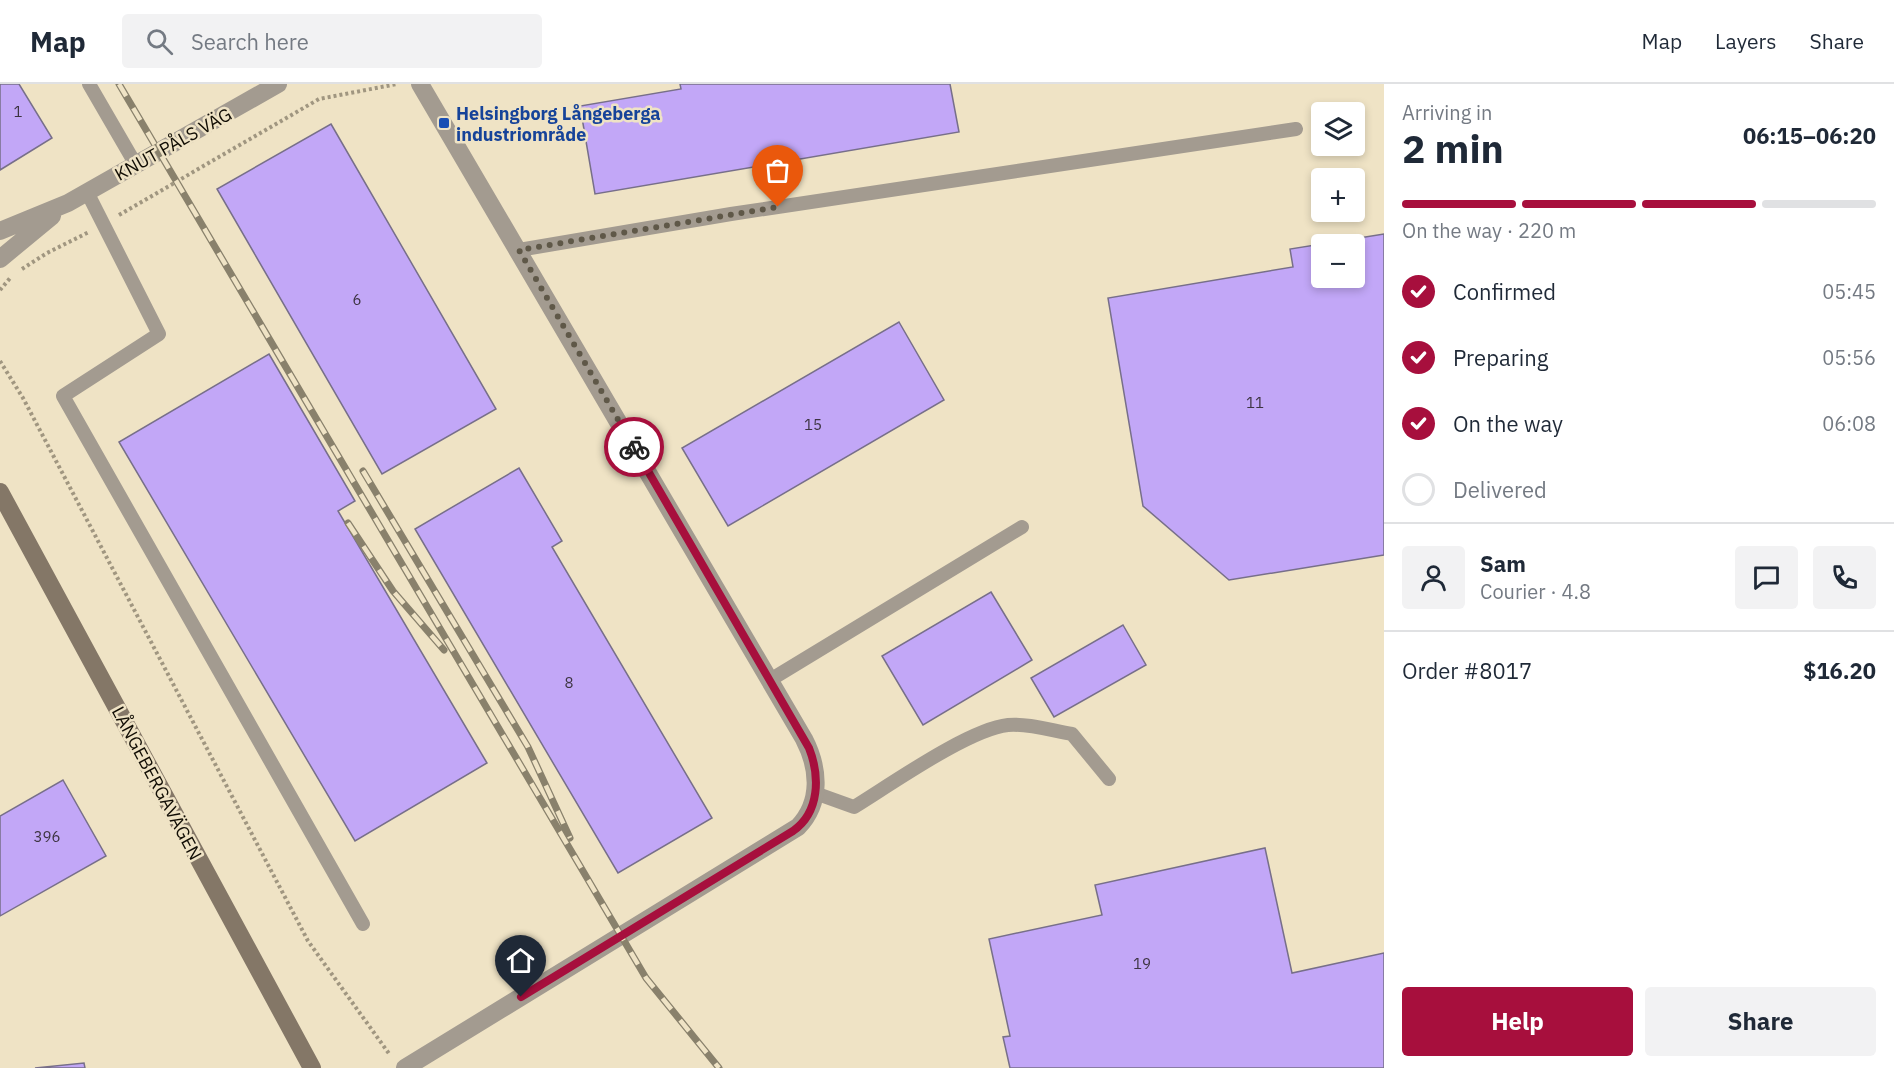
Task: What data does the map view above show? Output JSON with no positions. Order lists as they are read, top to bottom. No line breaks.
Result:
{"streets":{"street":["KNUT PÅLS VÄG","LÅNGEBERGAVÄGEN"]},"places":{"transit":["Helsingborg Långeberga industriområde"]},"house_numbers":["1","6","11","15","8","396","19"],"page":{"header":"Map","search":"Search here","nav":["Map","Layers","Share"],"heading":["2 min","Arriving in","06:15–06:20"],"panel":["Sam","Courier · 4.8","Order #8017","$16.20"],"map_buttons":["+","−"],"bar":"On the way · 220 m","list":[["Confirmed","05:45"],["Preparing","05:56"],["On the way","06:08"],"Delivered"],"buttons":["Help","Share"]}}
